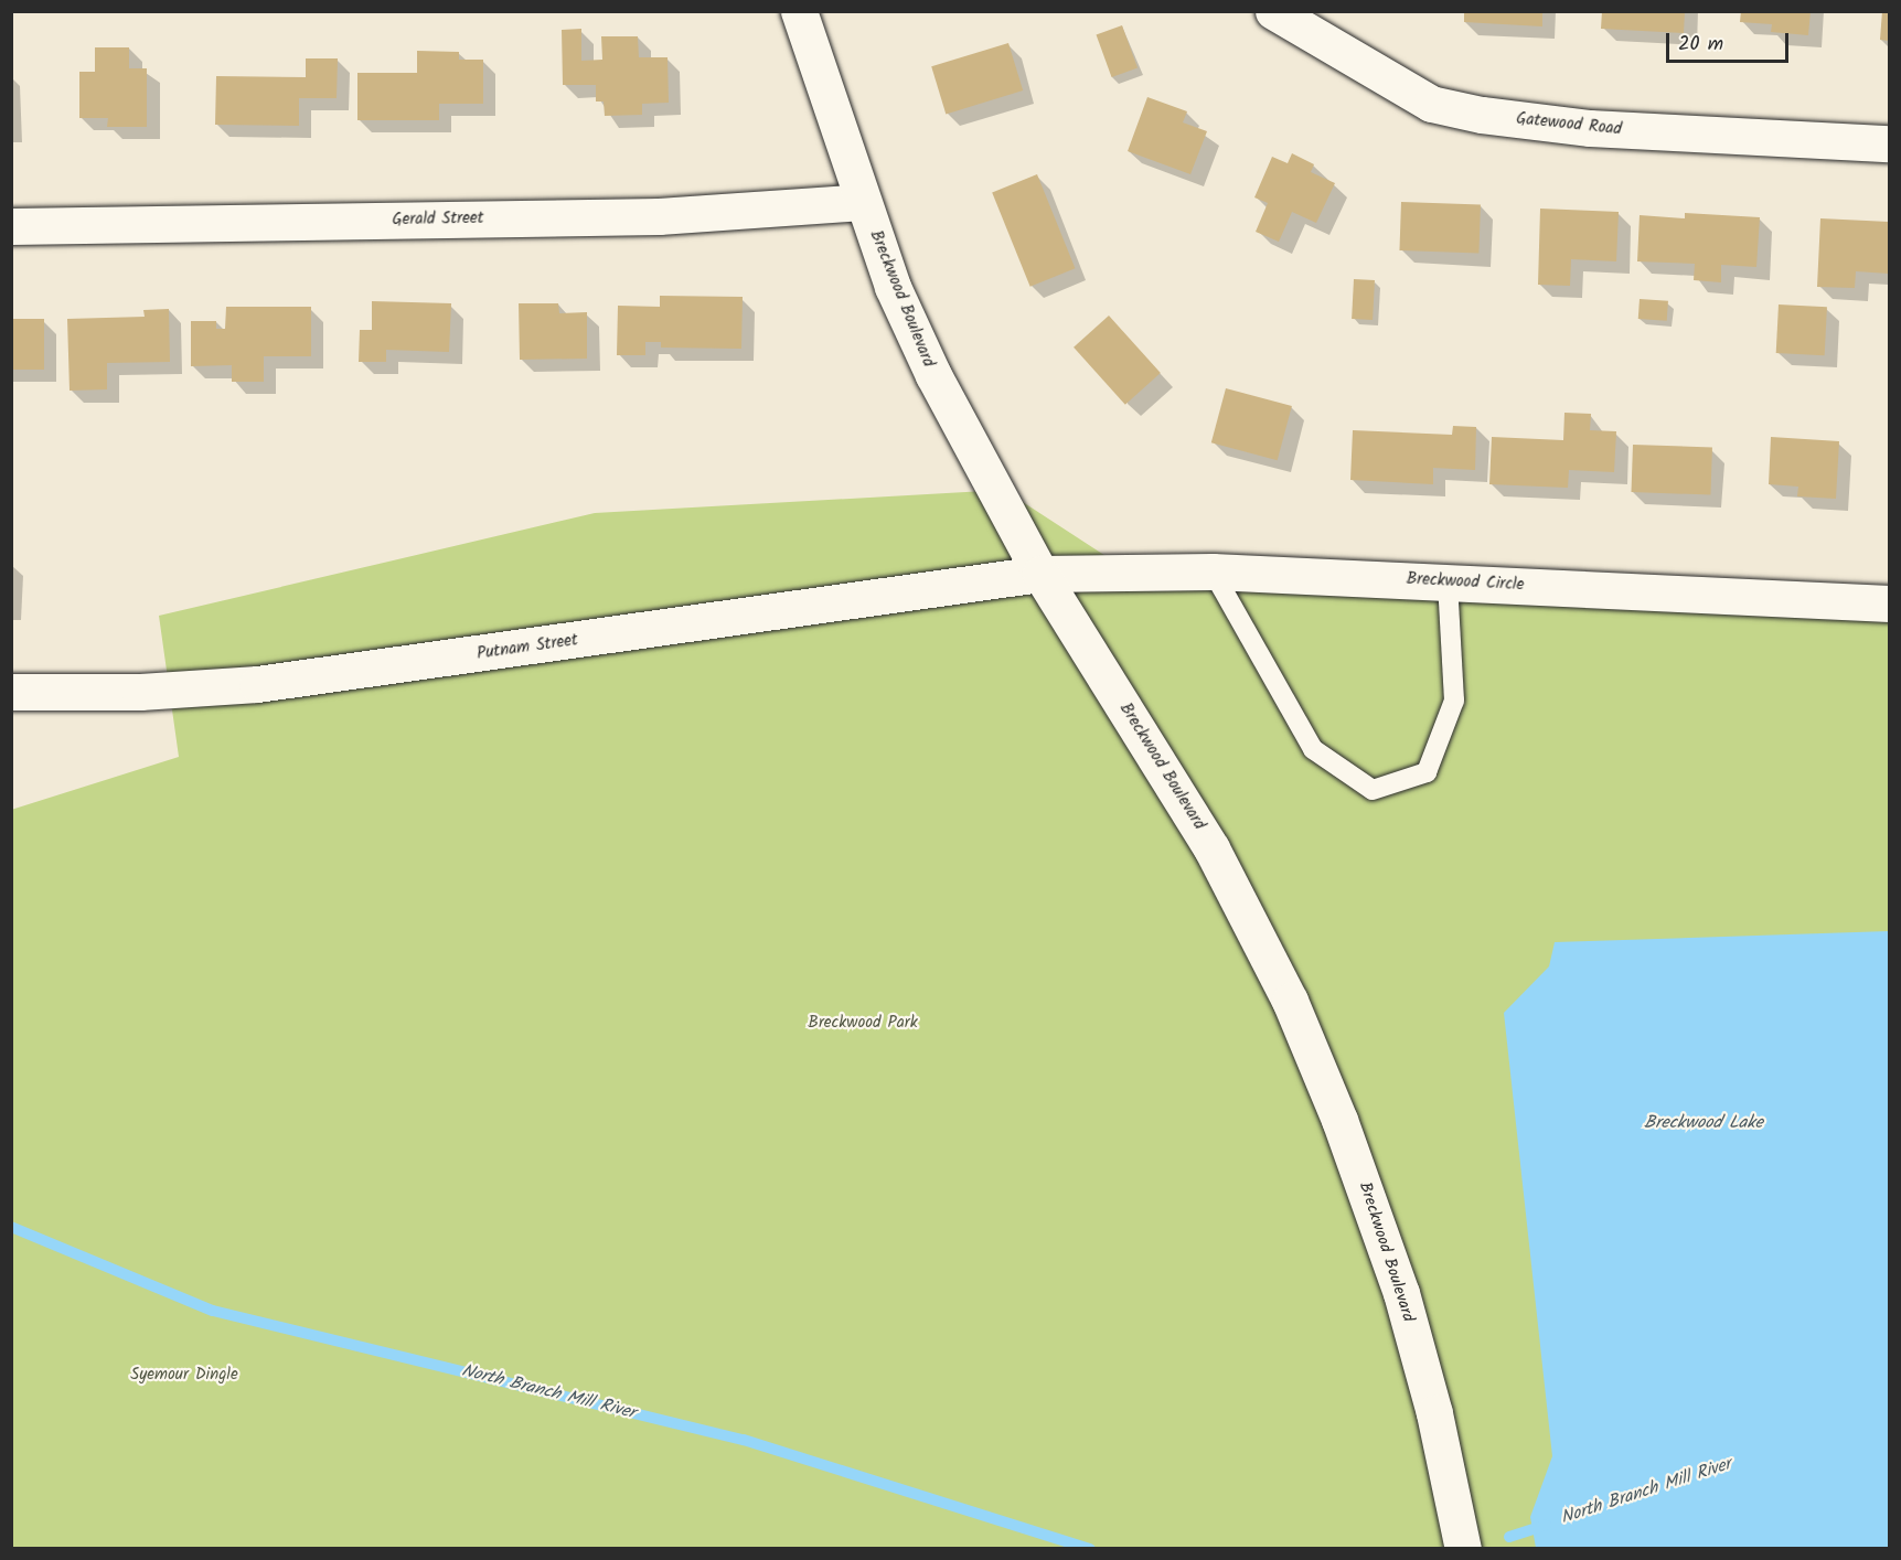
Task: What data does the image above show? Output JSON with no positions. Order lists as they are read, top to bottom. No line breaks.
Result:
{"streets":{"street":["Gatewood Road","Gerald Street","Breckwood Boulevard","Breckwood Circle","Putnam Street"]},"crossings":[["Gerald Street","Breckwood Boulevard"],["Breckwood Boulevard","Breckwood Circle"],["Breckwood Boulevard","Putnam Street"],["Breckwood Circle","Putnam Street"]],"water":["Breckwood Lake","North Branch Mill River"],"parks":["Breckwood Park","Syemour Dingle"],"scale_bar":"20 m"}
